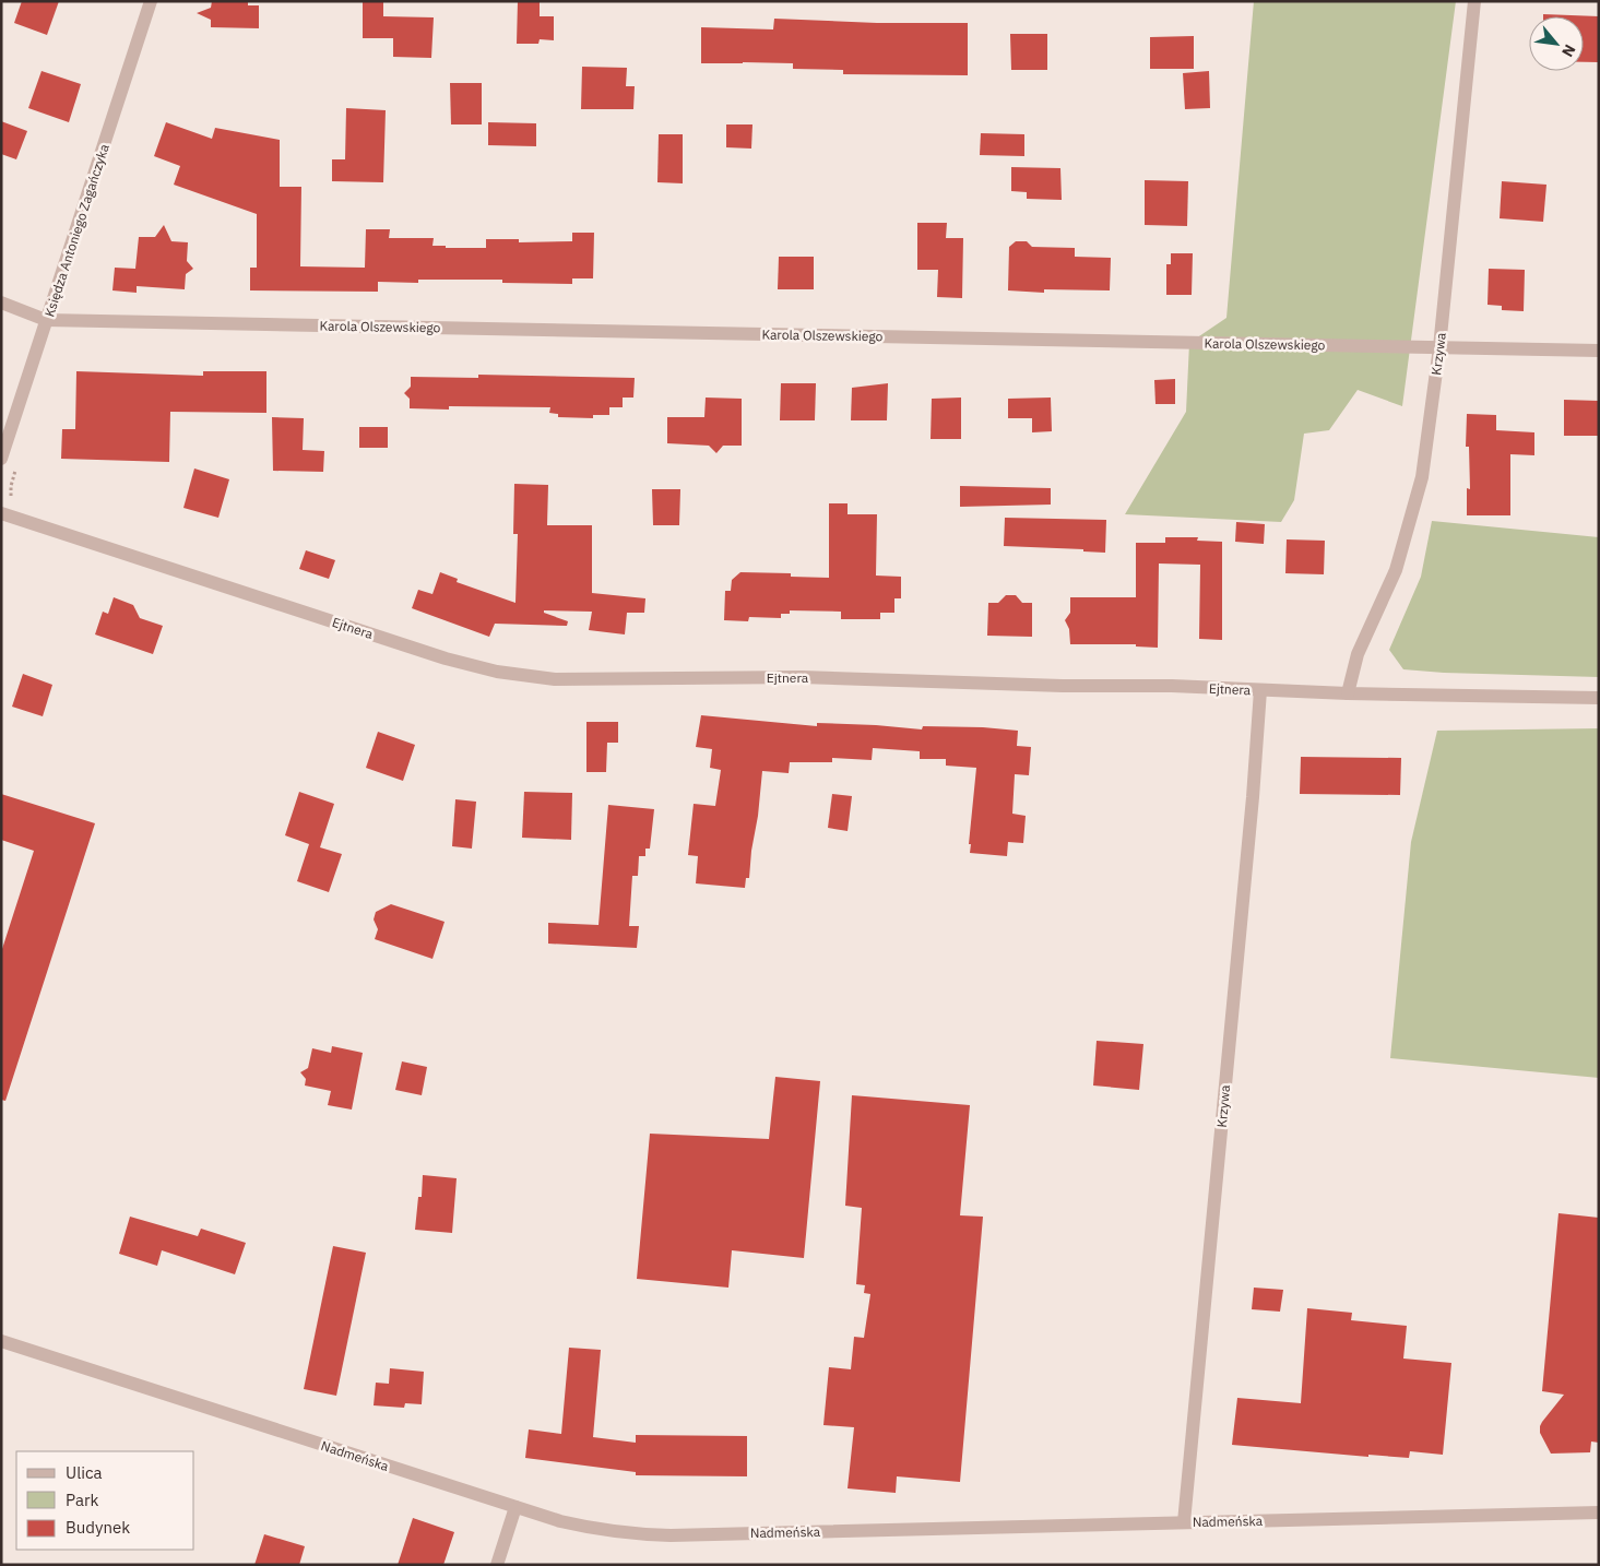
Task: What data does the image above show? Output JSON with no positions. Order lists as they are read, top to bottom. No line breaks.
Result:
{"streets":{"street":["Księdza Antoniego Zagańczyka","Karola Olszewskiego","Krzywa","Ejtnera","Nadmeńska"]},"crossings":[["Księdza Antoniego Zagańczyka","Karola Olszewskiego"],["Karola Olszewskiego","Krzywa"],["Krzywa","Ejtnera"],["Krzywa","Nadmeńska"]],"legend":["Ulica","Park","Budynek"],"north":"bottom right"}
